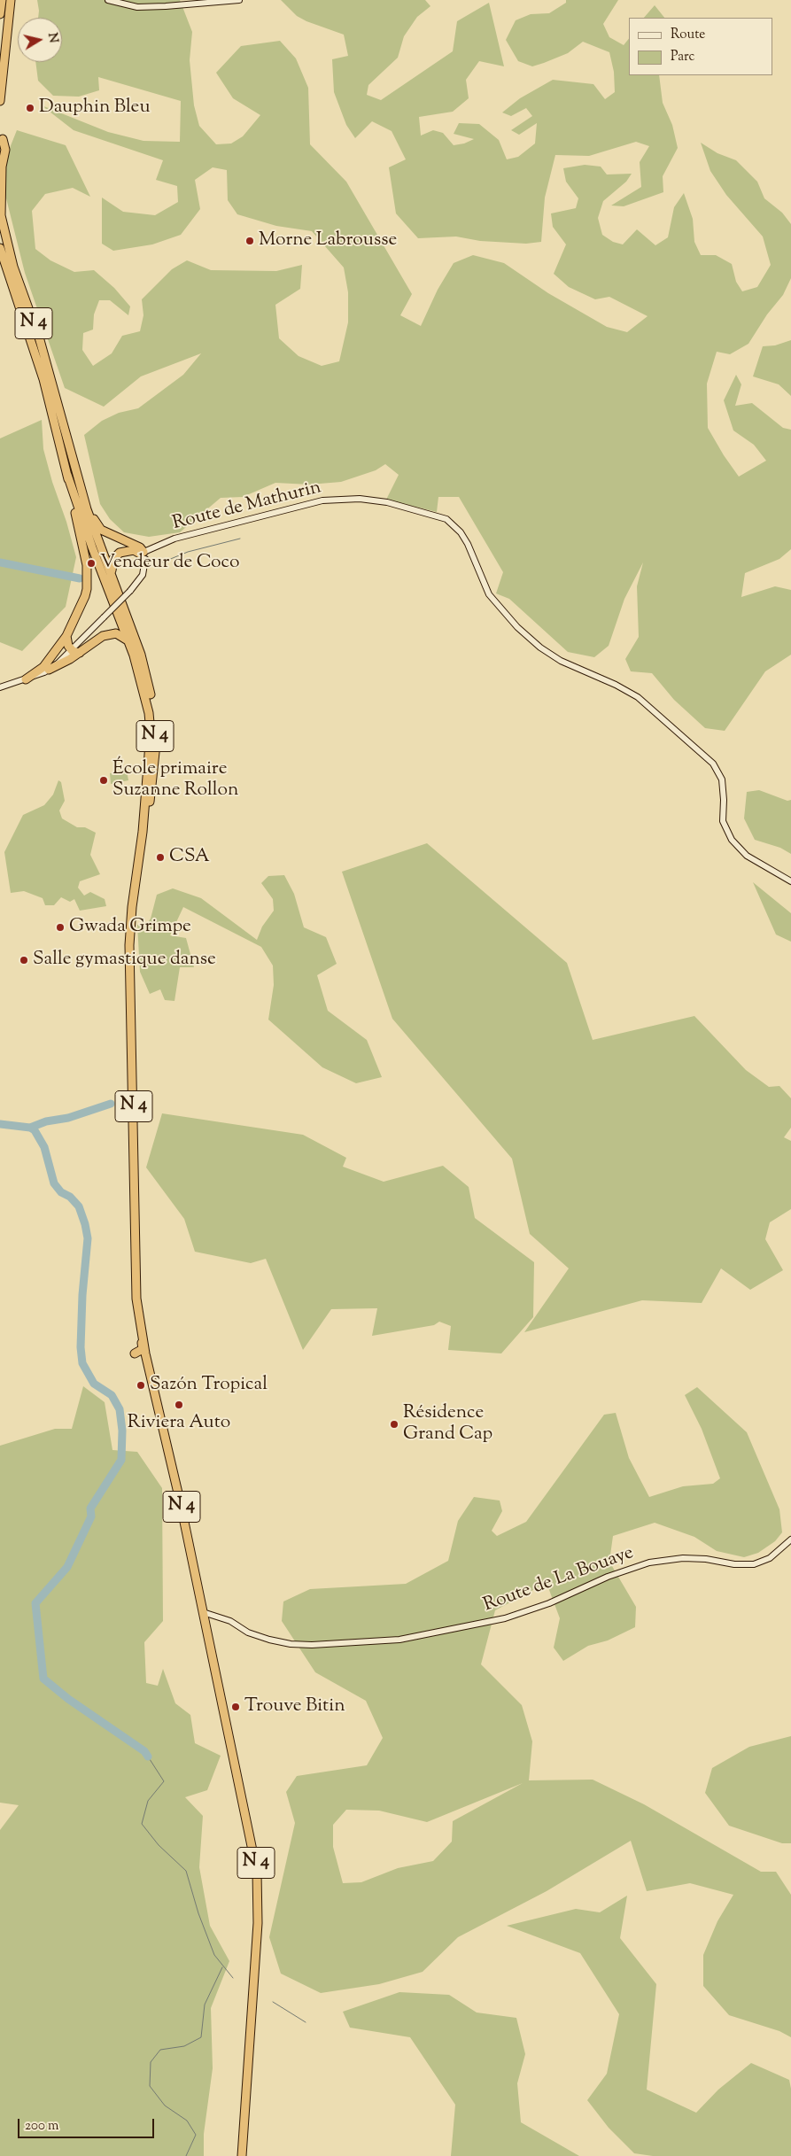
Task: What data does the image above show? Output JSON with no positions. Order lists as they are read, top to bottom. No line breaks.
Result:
{"streets":{"highway":["N 4"],"street":["Route de Mathurin","Route de La Bouaye"]},"crossings":[["N 4","Route de La Bouaye"]],"places":["Dauphin Bleu","Morne Labrousse","Vendeur de Coco","École primaire Suzanne Rollon","CSA","Gwada Grimpe","Salle gymastique danse","Sazón Tropical","Riviera Auto","Résidence Grand Cap","Trouve Bitin"],"legend":["Route","Parc"],"scale_bar":"200 m","north":"right"}
